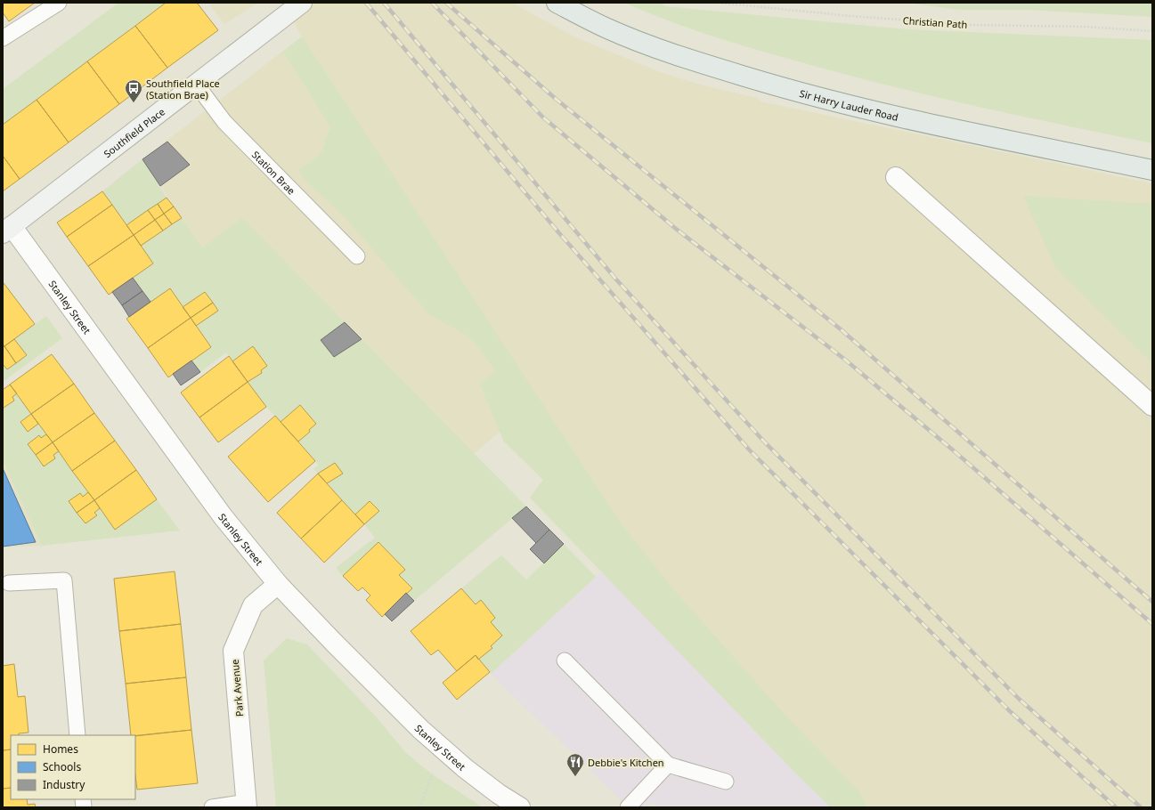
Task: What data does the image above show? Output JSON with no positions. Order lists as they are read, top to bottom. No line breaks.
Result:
{"streets":{"main road":["Sir Harry Lauder Road"],"street":["Southfield Place","Stanley Street","Park Avenue"],"lane":["Station Brae"],"path":["Christian Path"]},"crossings":[["Southfield Place","Station Brae"],["Southfield Place","Stanley Street"],["Stanley Street","Park Avenue"]],"places":{"bus stop":["Southfield Place (Station Brae)"],"restaurant":["Debbie's Kitchen"]},"legend":["Homes","Schools","Industry"]}
